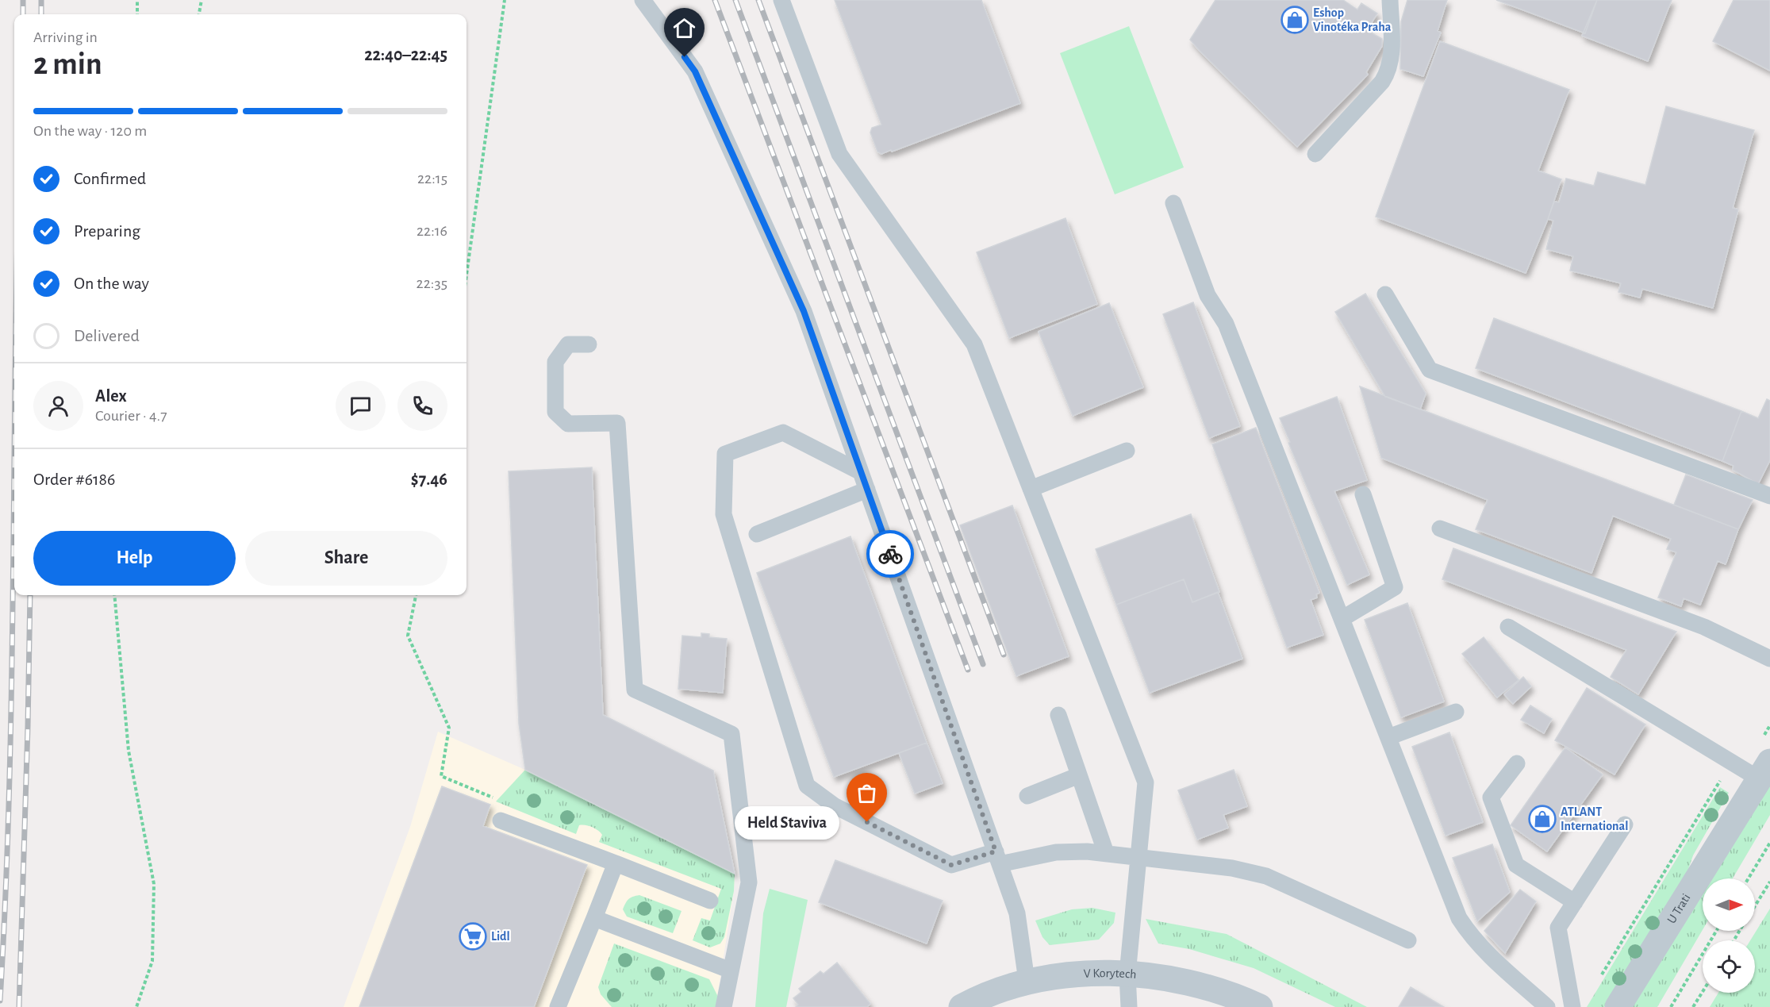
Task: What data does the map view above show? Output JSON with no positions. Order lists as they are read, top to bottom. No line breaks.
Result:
{"streets":{"street":["U Trati","V Korytech"]},"places":{"shop":["Eshop Vinotéka Praha","ATLANT International"],"other":["Held Staviva"],"supermarket":["Lidl"]},"north":"right","page":{"heading":["2 min","Arriving in","22:40–22:45"],"panel":["Alex","Courier · 4.7","Order #6186","$7.46"],"bar":"On the way · 120 m","list":[["Confirmed","22:15"],["Preparing","22:16"],["On the way","22:35"],"Delivered"],"buttons":["Help","Share"],"bubble":"Held Staviva"}}
